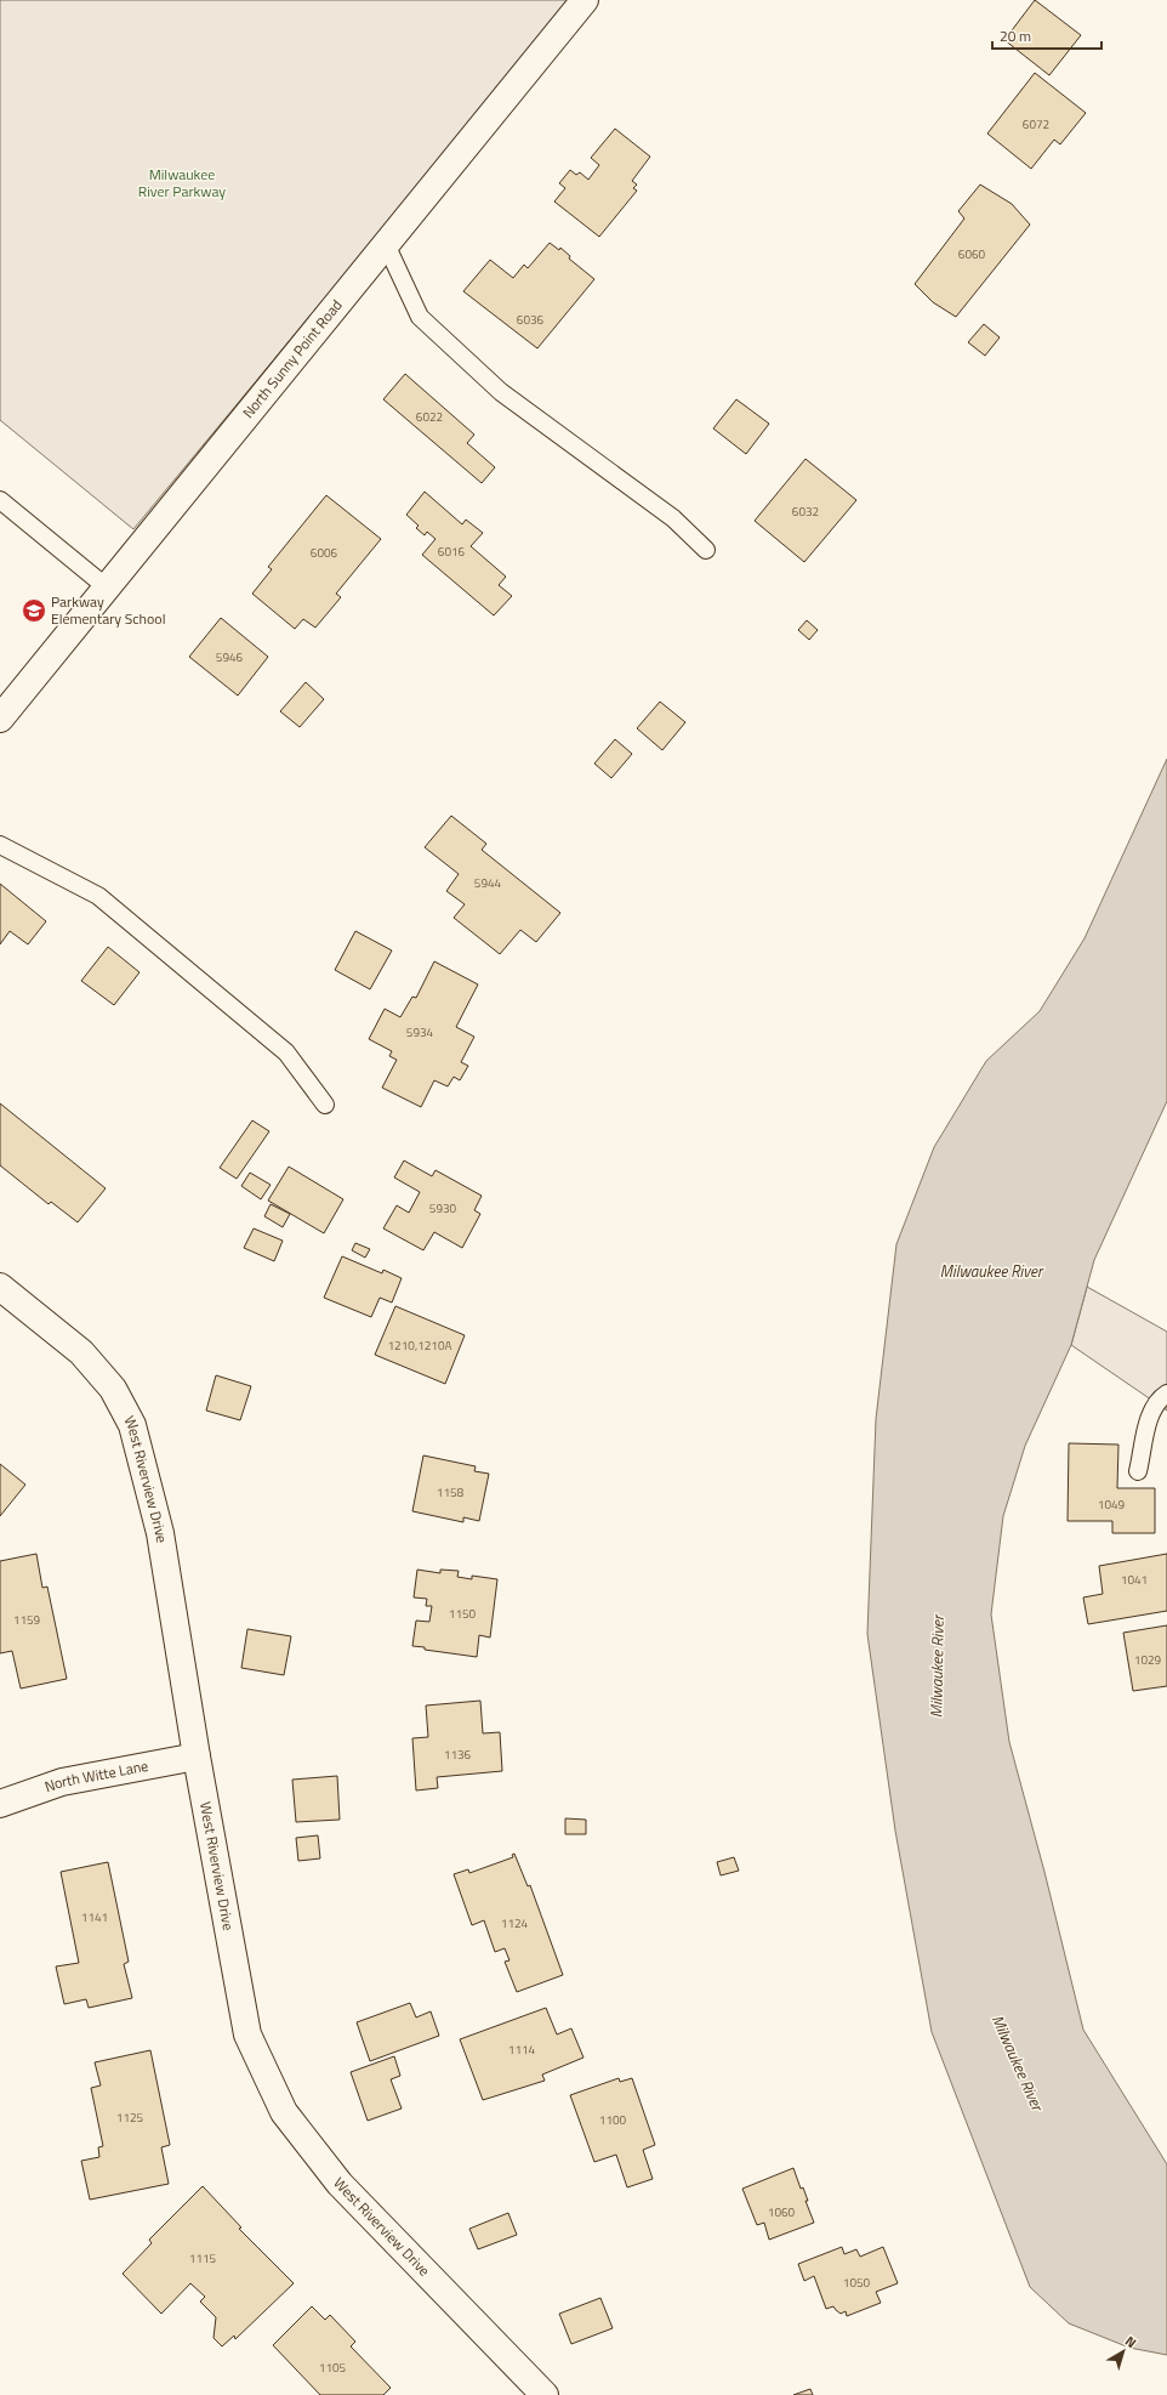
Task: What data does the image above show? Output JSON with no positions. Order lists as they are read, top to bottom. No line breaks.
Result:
{"streets":{"street":["North Sunny Point Road","West Riverview Drive","North Witte Lane"]},"crossings":[["West Riverview Drive","North Witte Lane"]],"water":["Milwaukee River"],"parks":["Milwaukee River Parkway"],"places":{"school or university":["Parkway Elementary School"]},"house_numbers":["6072","6060","6036","6022","6032","6016","6006","5946","5944","5934","5930","1210,1210A","1158","1049","1041","1150","1159","1029","1136","1141","1124","1114","1125","1100","1060","1115","1050","1105"],"scale_bar":"20 m","north":"top right"}
